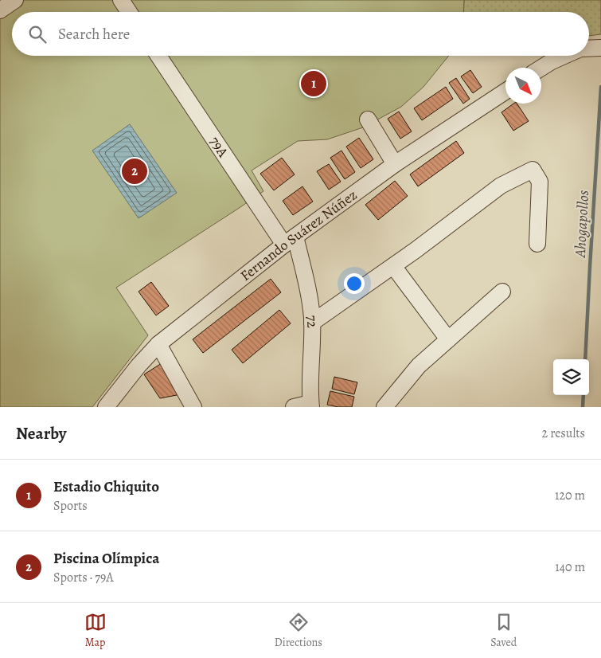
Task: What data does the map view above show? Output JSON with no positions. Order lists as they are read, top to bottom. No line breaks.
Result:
{"streets":{"street":["79A","Fernando Suárez Núñez","72"]},"crossings":[["79A","Fernando Suárez Núñez"],["79A","72"],["Fernando Suárez Núñez","72"]],"water":["Ahogapollos"],"north":"bottom right","page":{"search":"Search here","pins":["1","2"],"heading":["Nearby","2 results"],"list":[{"mark":"1","name":"Estadio Chiquito","note":"Sports","value":"120 m"},{"mark":"2","name":"Piscina Olímpica","note":"Sports · 79A","value":"140 m"}],"nav":["Map","Directions","Saved"]}}
